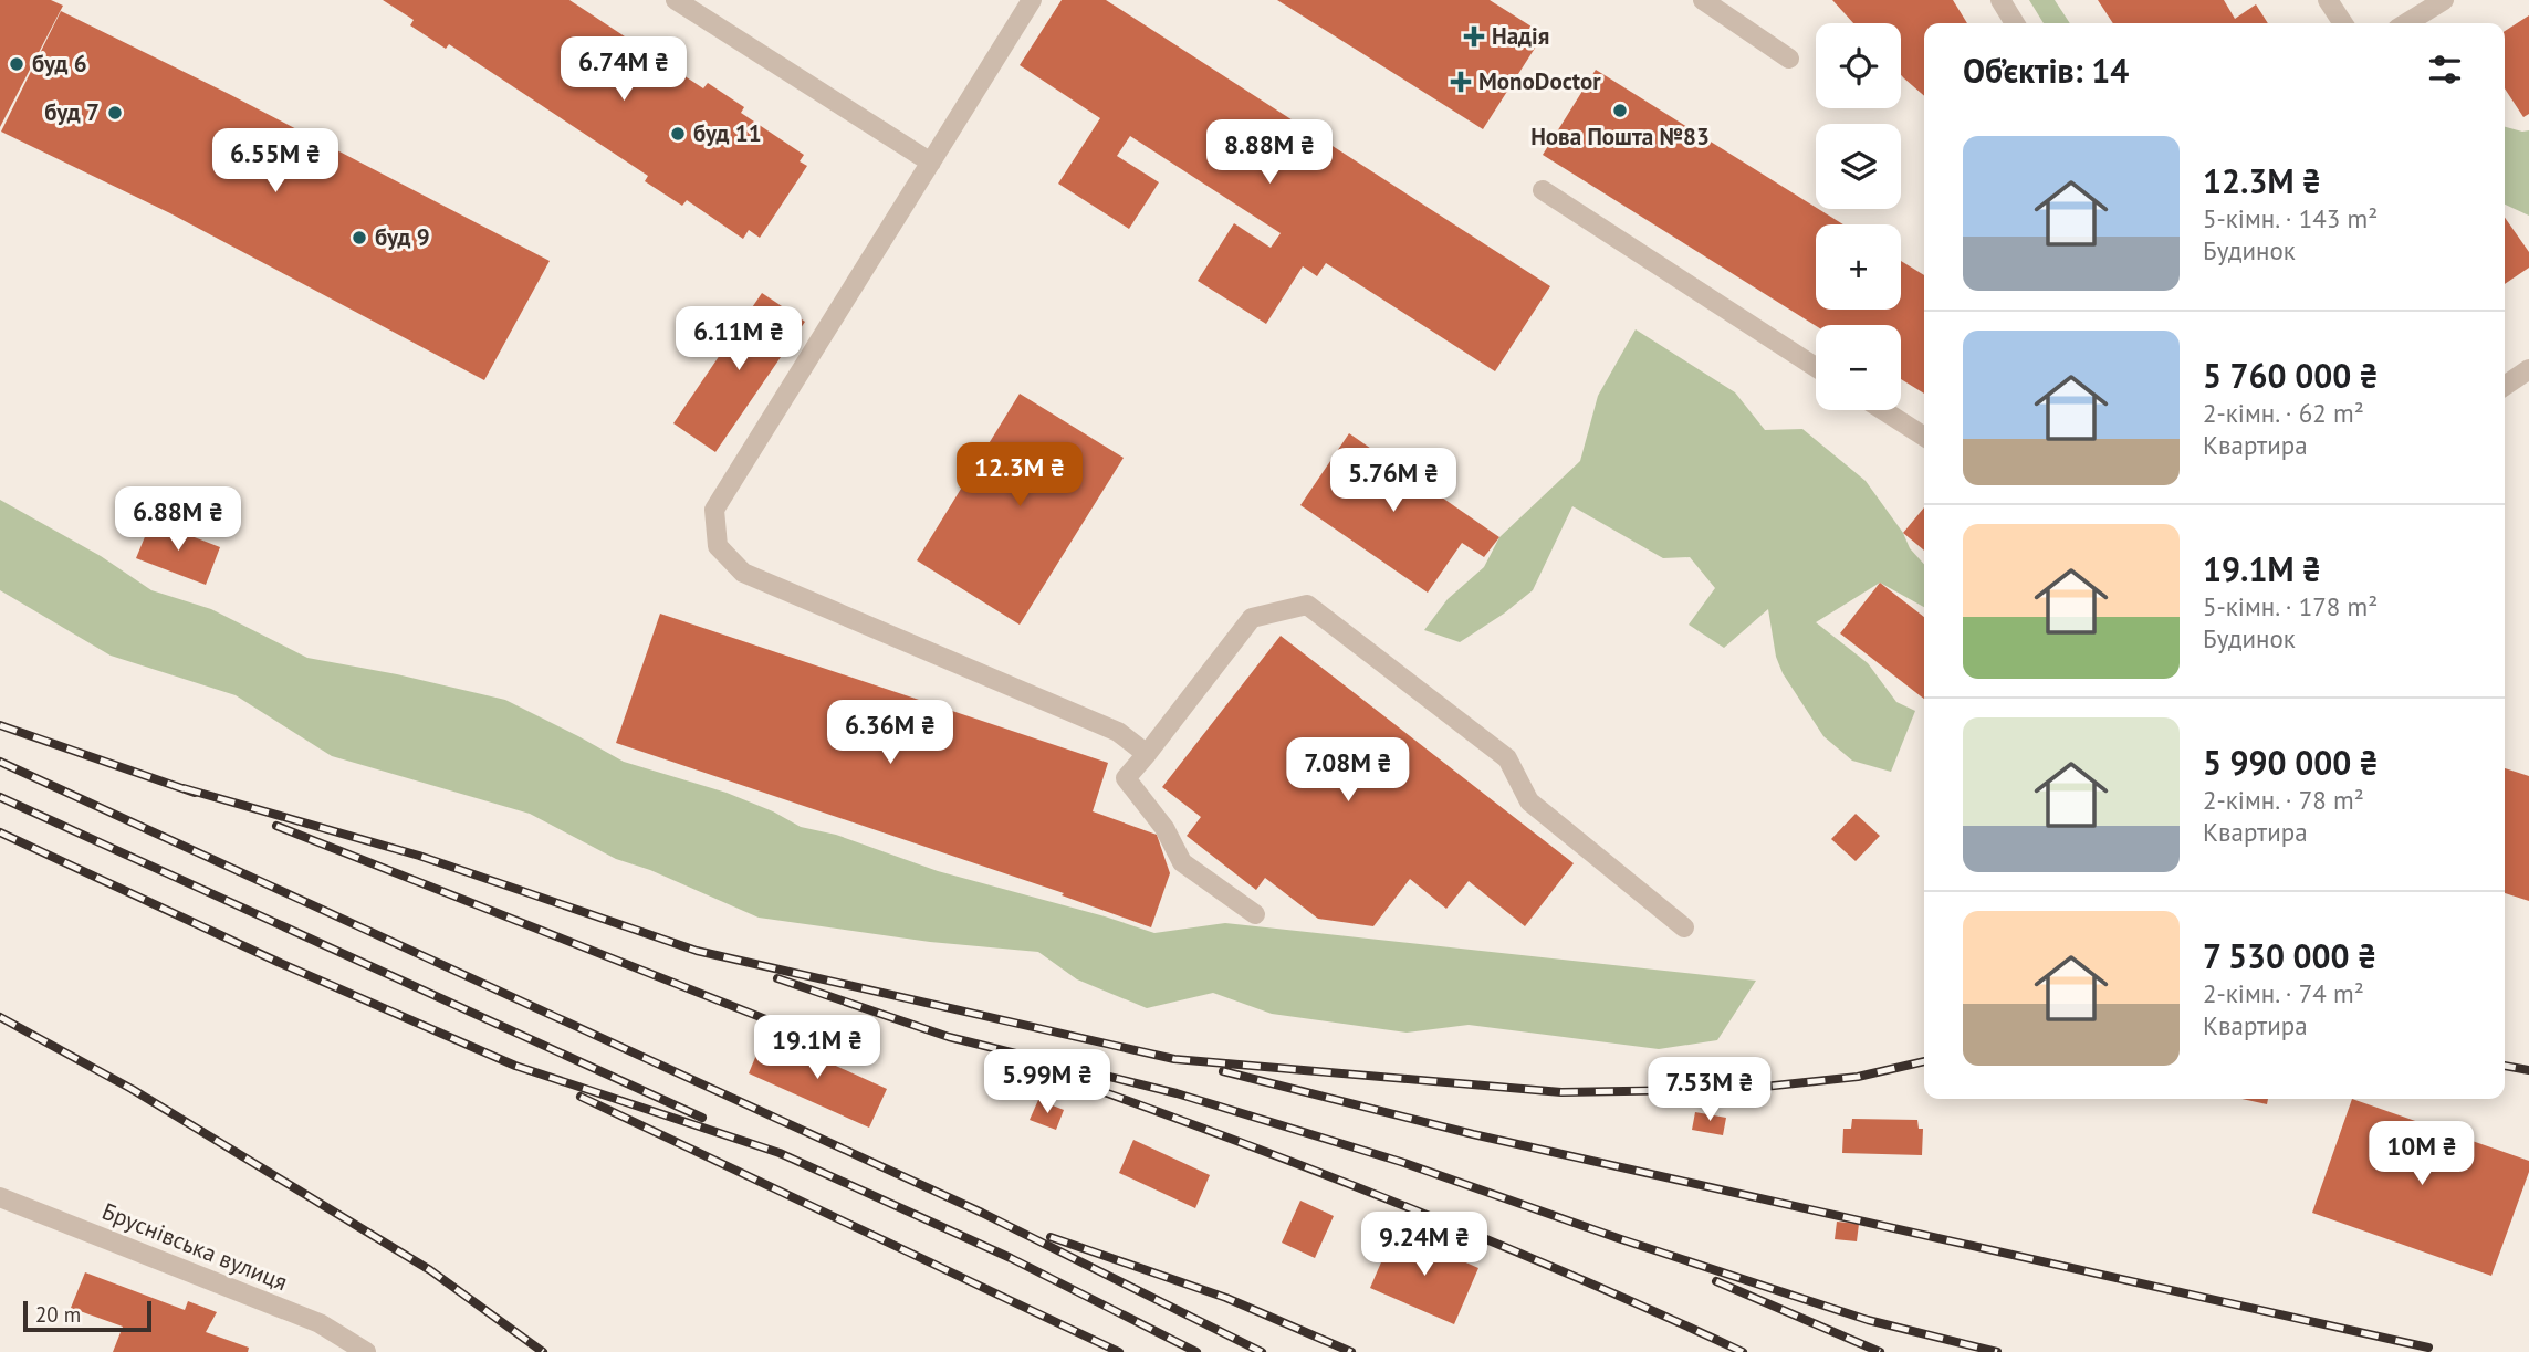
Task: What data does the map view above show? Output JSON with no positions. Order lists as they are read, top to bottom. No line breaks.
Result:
{"streets":{"street":["Бруснівська вулиця"]},"places":{"health":["Надія","MonoDoctor"],"other":["буд 6","Нова Пошта №83","буд 7","буд 11","буд 9"]},"scale_bar":"20 m","page":{"map_buttons":["+","−"],"heading":"Об’єктів: 14","price":["6.74M ₴","8.88M ₴","6.55M ₴","6.11M ₴","12.3M ₴","5.76M ₴","6.88M ₴","6.36M ₴","7.08M ₴","19.1M ₴","5.99M ₴","7.53M ₴","10M ₴","9.24M ₴"],"list":[{"name":"12.3M ₴","note":"5-кімн. · 143 m² · Будинок"},{"name":"5 760 000 ₴","note":"2-кімн. · 62 m² · Квартира"},{"name":"19.1M ₴","note":"5-кімн. · 178 m² · Будинок"},{"name":"5 990 000 ₴","note":"2-кімн. · 78 m² · Квартира"},{"name":"7 530 000 ₴","note":"2-кімн. · 74 m² · Квартира"}],"scale":"20 m"}}
